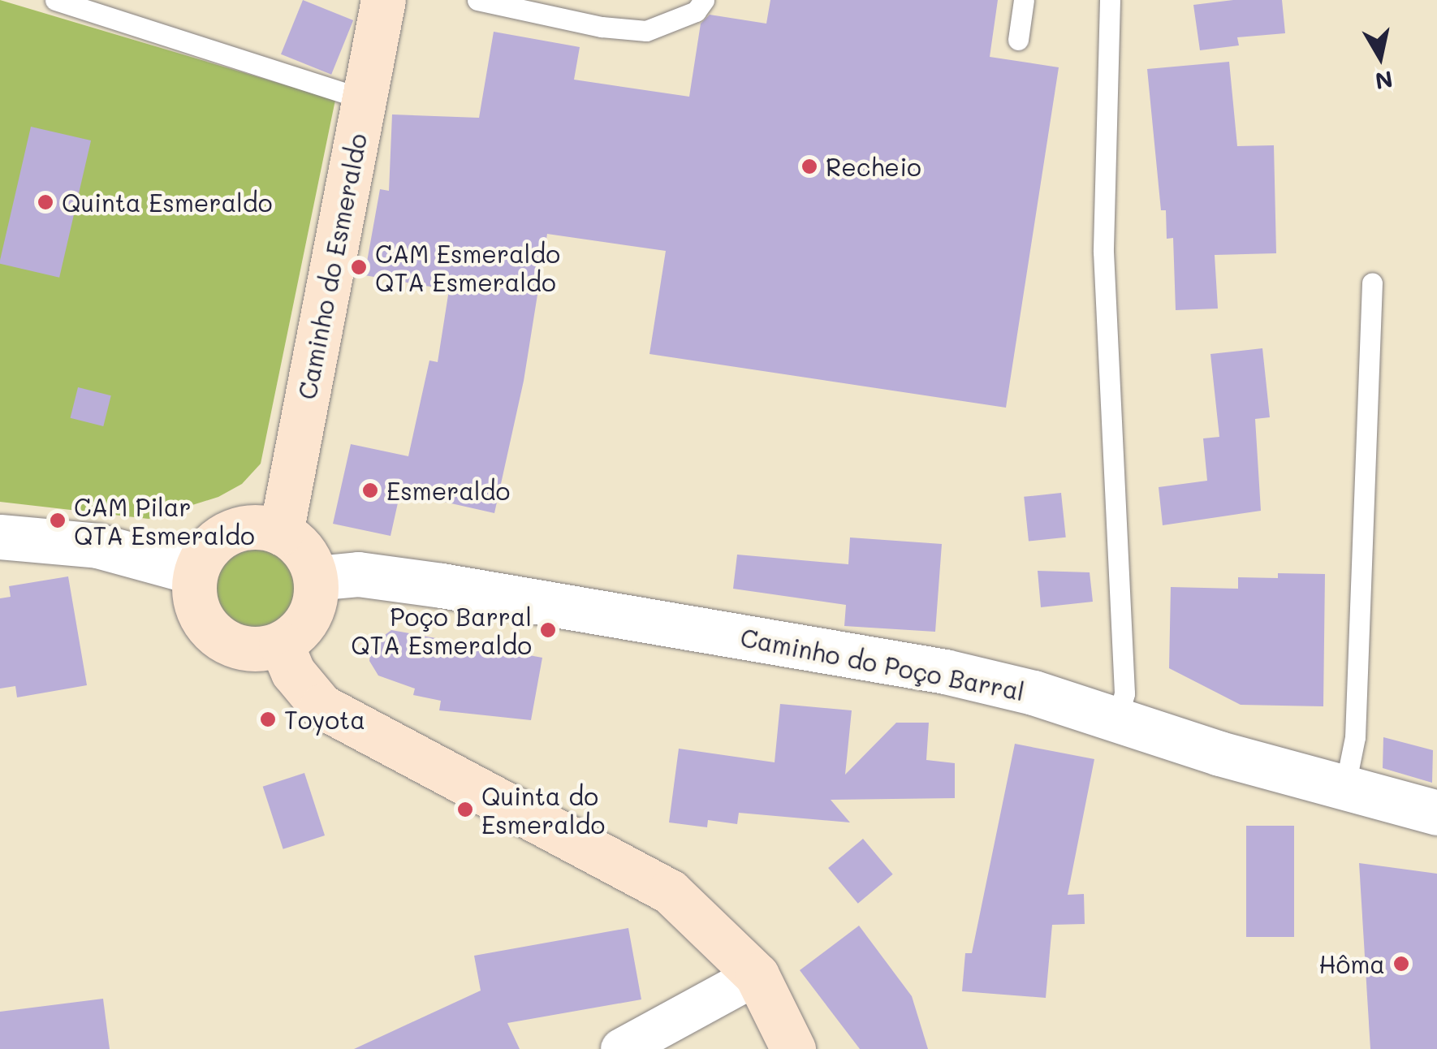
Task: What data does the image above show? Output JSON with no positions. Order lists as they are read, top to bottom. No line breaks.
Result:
{"streets":{"main road":["Caminho do Esmeraldo"],"street":["Caminho do Poço Barral"]},"crossings":[["Caminho do Esmeraldo","Caminho do Poço Barral"]],"places":["Recheio","Quinta Esmeraldo","CAM Esmeraldo QTA Esmeraldo","Esmeraldo","CAM Pilar QTA Esmeraldo","Poço Barral QTA Esmeraldo","Toyota","Quinta do Esmeraldo","Hôma"],"north":"bottom"}
